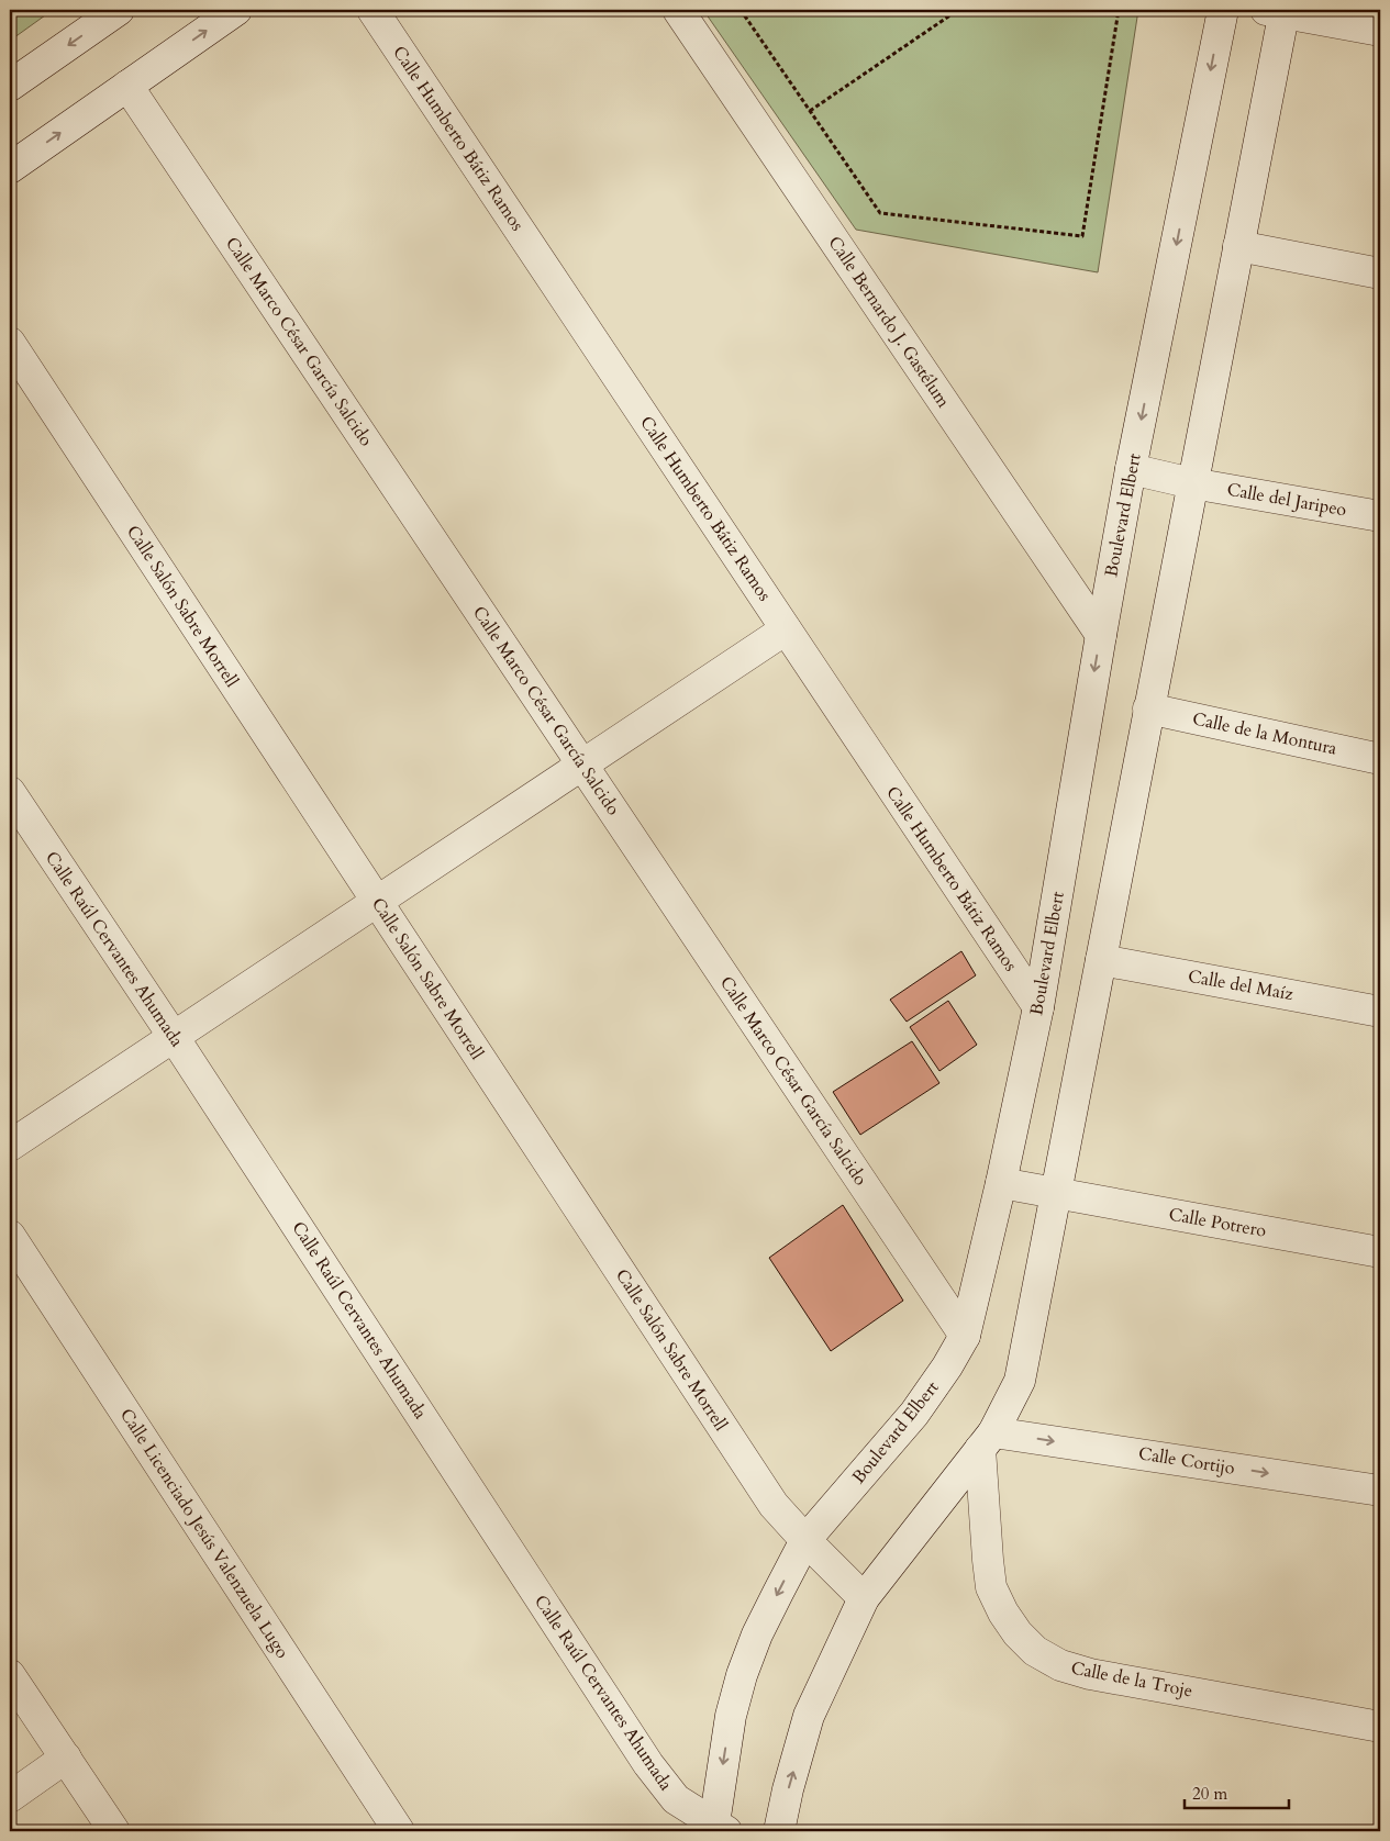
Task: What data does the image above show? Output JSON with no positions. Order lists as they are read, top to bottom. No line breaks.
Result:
{"streets":{"street":["Calle Humberto Bátiz Ramos","Calle Bernardo J. Gastélum","Calle Marco César García Salcido","Calle del Jaripeo","Boulevard Elbert","Calle Salón Sabre Morrell","Calle de la Montura","Calle Raúl Cervantes Ahumada","Calle del Maíz","Calle Potrero","Calle Cortijo","Calle Licenciado Jesús Valenzuela Lugo","Calle de la Troje"]},"crossings":[["Calle Humberto Bátiz Ramos","Boulevard Elbert"],["Calle Bernardo J. Gastélum","Boulevard Elbert"],["Calle Marco César García Salcido","Boulevard Elbert"],["Calle del Jaripeo","Boulevard Elbert"],["Boulevard Elbert","Calle Salón Sabre Morrell"],["Boulevard Elbert","Calle Raúl Cervantes Ahumada"],["Boulevard Elbert","Calle Potrero"],["Calle Cortijo","Calle de la Troje"]],"one_way":["Calle Cortijo"],"scale_bar":"20 m"}
